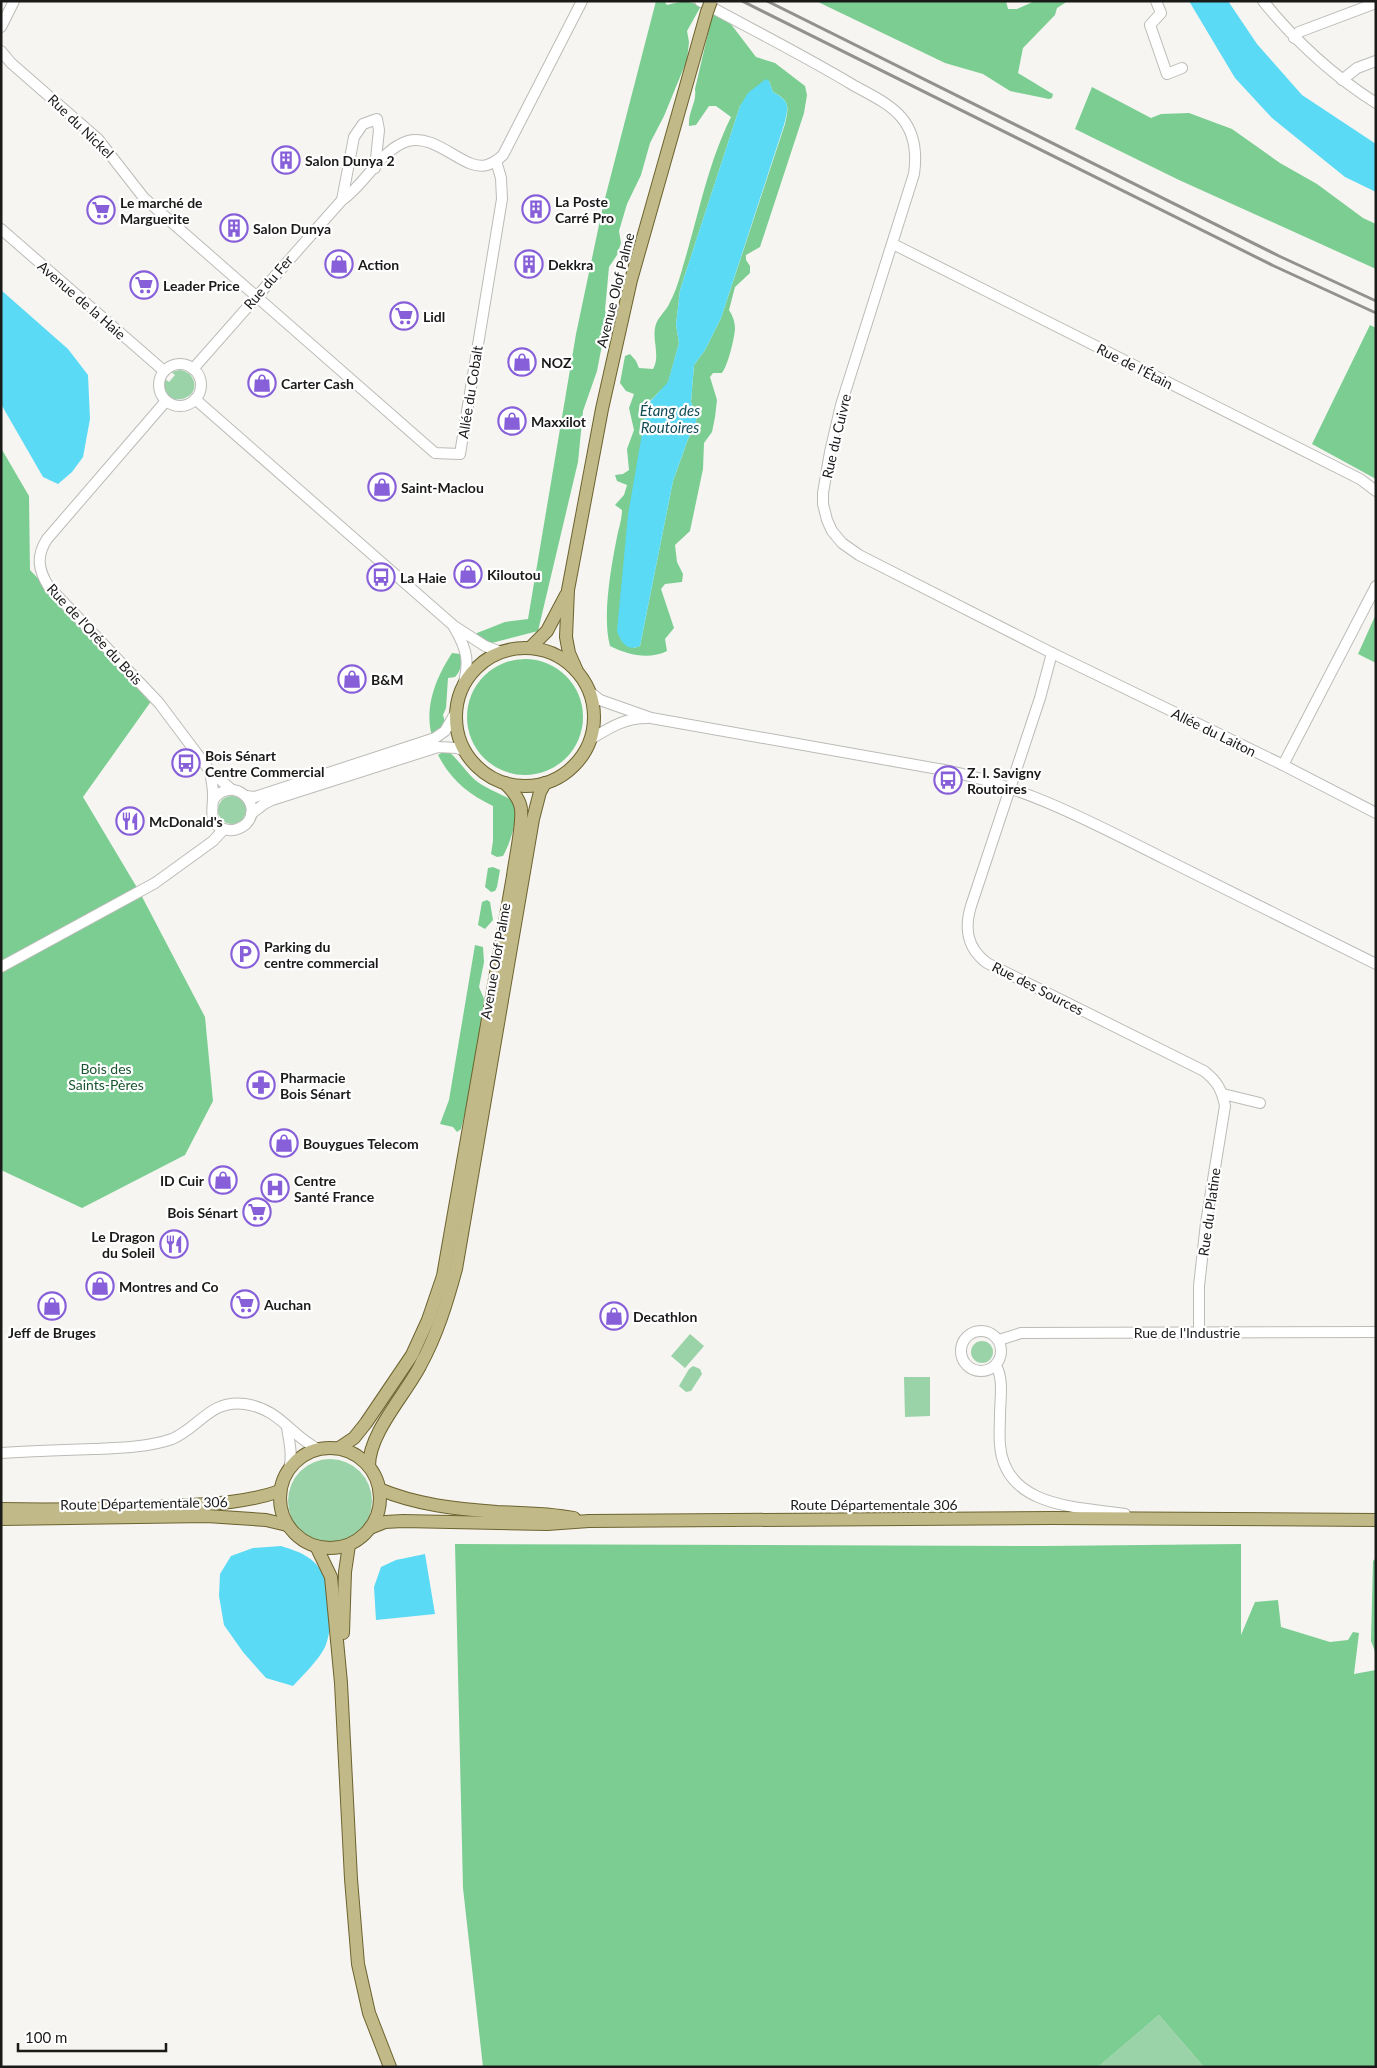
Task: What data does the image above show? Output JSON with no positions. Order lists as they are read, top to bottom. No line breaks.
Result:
{"streets":{"main road":["Avenue Olof Palme","Route Départementale 306"],"street":["Rue du Nickel","Rue du Fer","Avenue de la Haie","Rue de l'Étain","Allée du Cobalt","Rue du Cuivre","Rue de l'Orée du Bois","Allée du Laiton","Rue des Sources","Rue du Platine","Rue de l'Industrie"]},"crossings":[["Rue du Nickel","Rue du Fer"],["Rue du Nickel","Allée du Cobalt"],["Rue du Fer","Avenue de la Haie"],["Rue du Fer","Allée du Cobalt"],["Rue du Fer","Rue de l'Orée du Bois"],["Avenue de la Haie","Rue de l'Orée du Bois"],["Rue de l'Étain","Rue du Cuivre"],["Rue du Cuivre","Allée du Laiton"],["Rue du Cuivre","Rue des Sources"],["Allée du Laiton","Rue des Sources"],["Rue des Sources","Rue du Platine"],["Rue du Platine","Rue de l'Industrie"]],"water":["Étang des Routoires"],"parks":["Bois des Saints-Pères"],"places":{"building":["Salon Dunya 2","La Poste Carré Pro","Salon Dunya","Dekkra"],"supermarket":["Le marché de Marguerite","Leader Price","Lidl","Bois Sénart","Auchan"],"shop":["Action","NOZ","Carter Cash","Maxxilot","Saint-Maclou","Kiloutou","B&M","Bouygues Telecom","ID Cuir","Montres and Co","Jeff de Bruges","Decathlon"],"bus stop":["La Haie","Bois Sénart Centre Commercial","Z. I. Savigny Routoires"],"restaurant":["McDonald's","Le Dragon du Soleil"],"parking":["Parking du centre commercial"],"pharmacy":["Pharmacie Bois Sénart"],"hospital":["Centre Santé France"]},"scale_bar":"100 m"}
